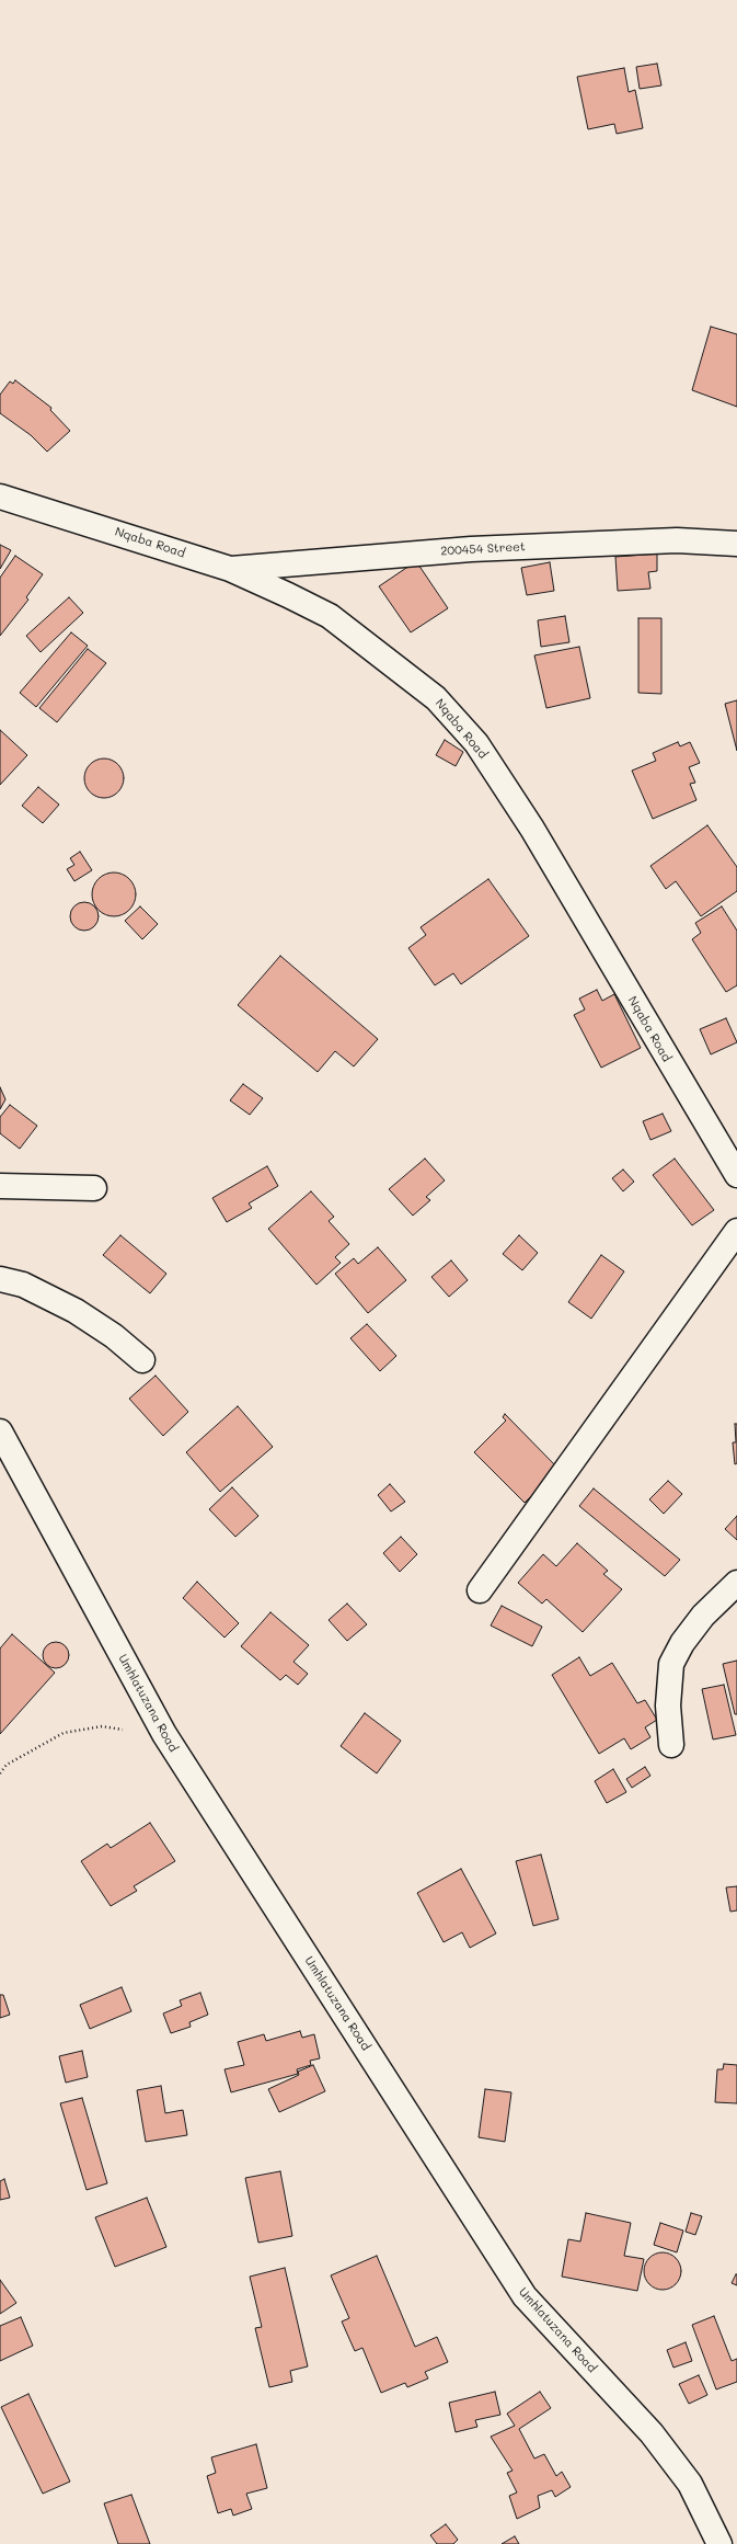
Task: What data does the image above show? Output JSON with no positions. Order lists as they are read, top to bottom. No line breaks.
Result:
{"streets":{"street":["Nqaba Road","200454 Street","Umhlatuzana Road"]},"crossings":[["Nqaba Road","200454 Street"]]}
